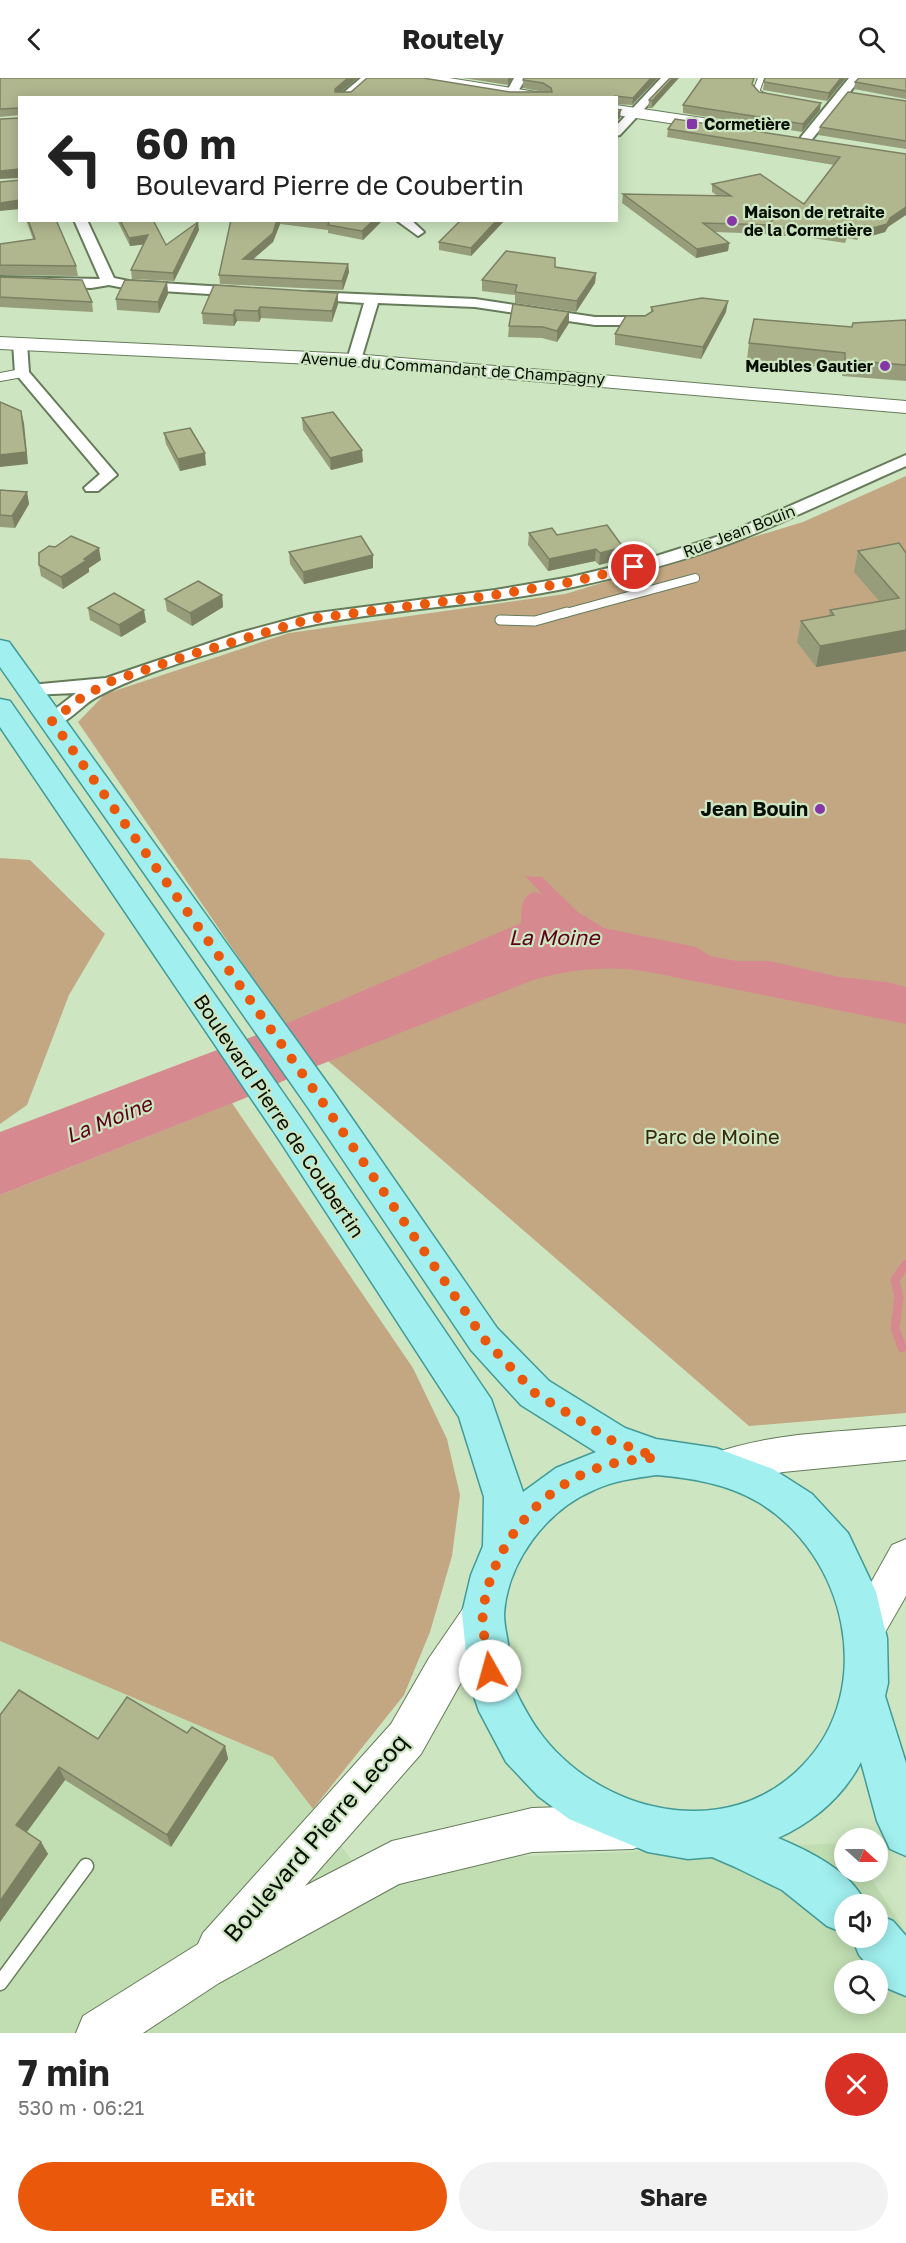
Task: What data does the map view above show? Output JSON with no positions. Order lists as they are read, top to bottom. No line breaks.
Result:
{"streets":{"main road":["Avenue du Commandant de Champagny","Boulevard Pierre de Coubertin","Boulevard Pierre Lecoq"],"street":["Rue Jean Bouin"]},"crossings":[["Rue Jean Bouin","Boulevard Pierre de Coubertin"]],"water":["La Moine"],"parks":["Parc de Moine"],"places":{"transit":["Cormetière"],"other":["Maison de retraite de la Cormetière","Meubles Gautier","Jean Bouin"]},"north":"right","page":{"header":"Routely","turn":["60 m","Boulevard Pierre de Coubertin"],"heading":["7 min","530 m · 06:21"],"buttons":["Exit","Share"]}}
